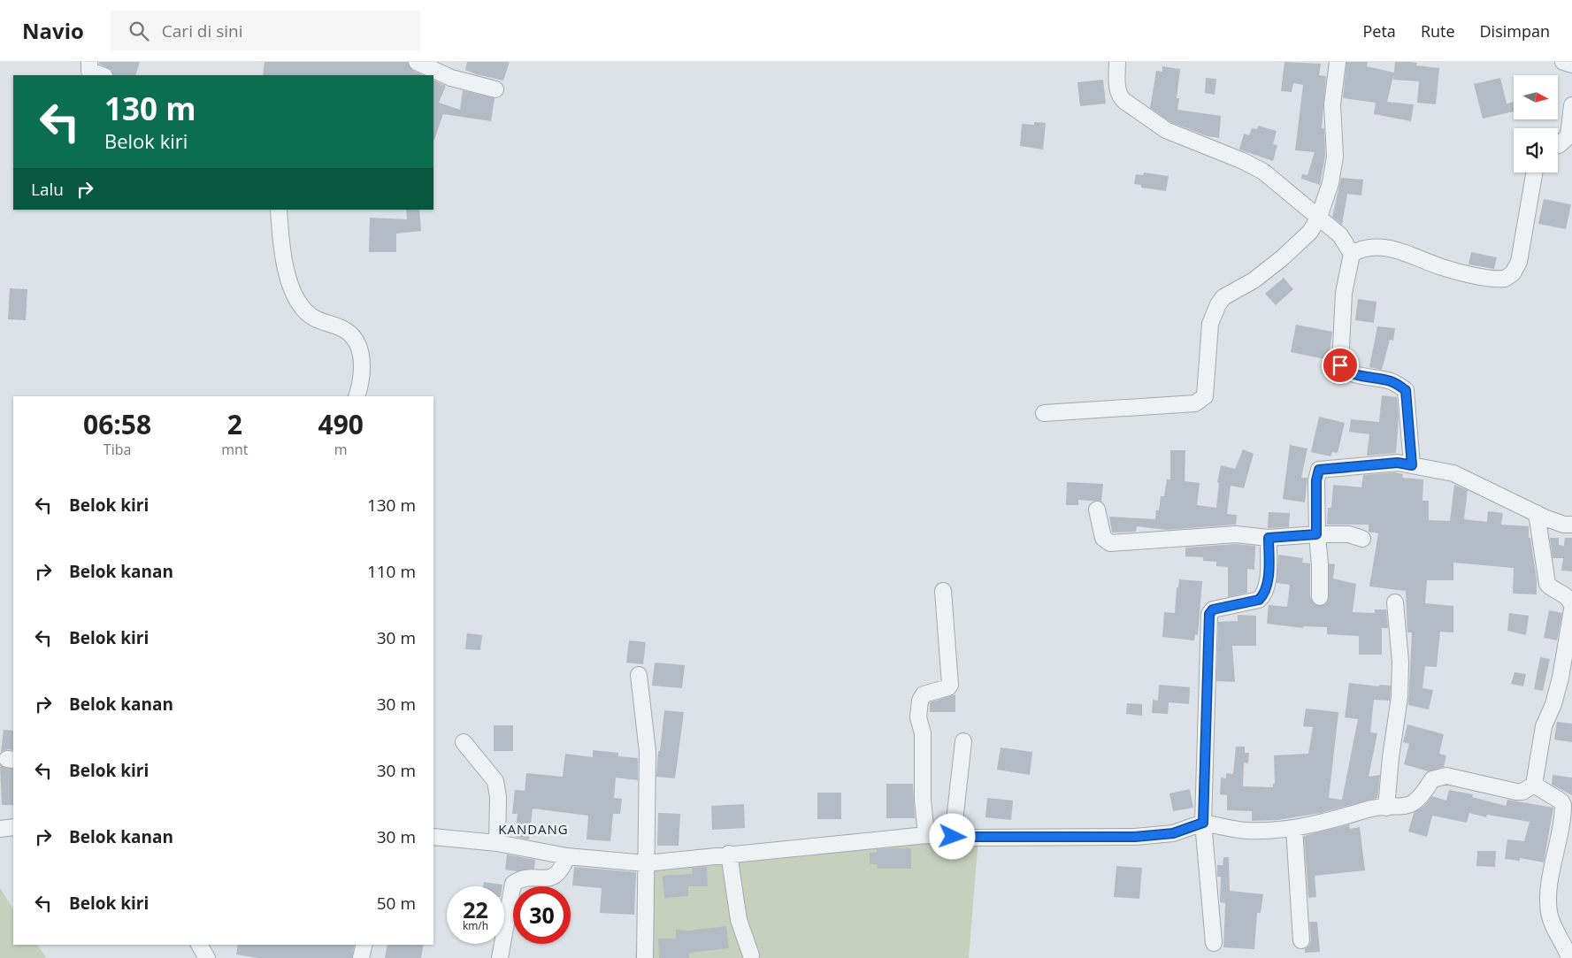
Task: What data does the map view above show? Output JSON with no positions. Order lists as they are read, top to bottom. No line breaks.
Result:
{"districts":["KANDANG"],"north":"right","page":{"header":"Navio","search":"Cari di sini","nav":["Peta","Rute","Disimpan"],"turn":["130 m","Belok kiri"],"then":"Lalu","eta":["06:58","Tiba","2","mnt","490","m"],"list":[{"name":"Belok kiri","value":"130 m"},{"name":"Belok kanan","value":"110 m"},{"name":"Belok kiri","value":"30 m"},{"name":"Belok kanan","value":"30 m"},{"name":"Belok kiri","value":"30 m"},{"name":"Belok kanan","value":"30 m"},{"name":"Belok kiri","value":"50 m"}],"speed":"22 km/h","limit":"30"}}
